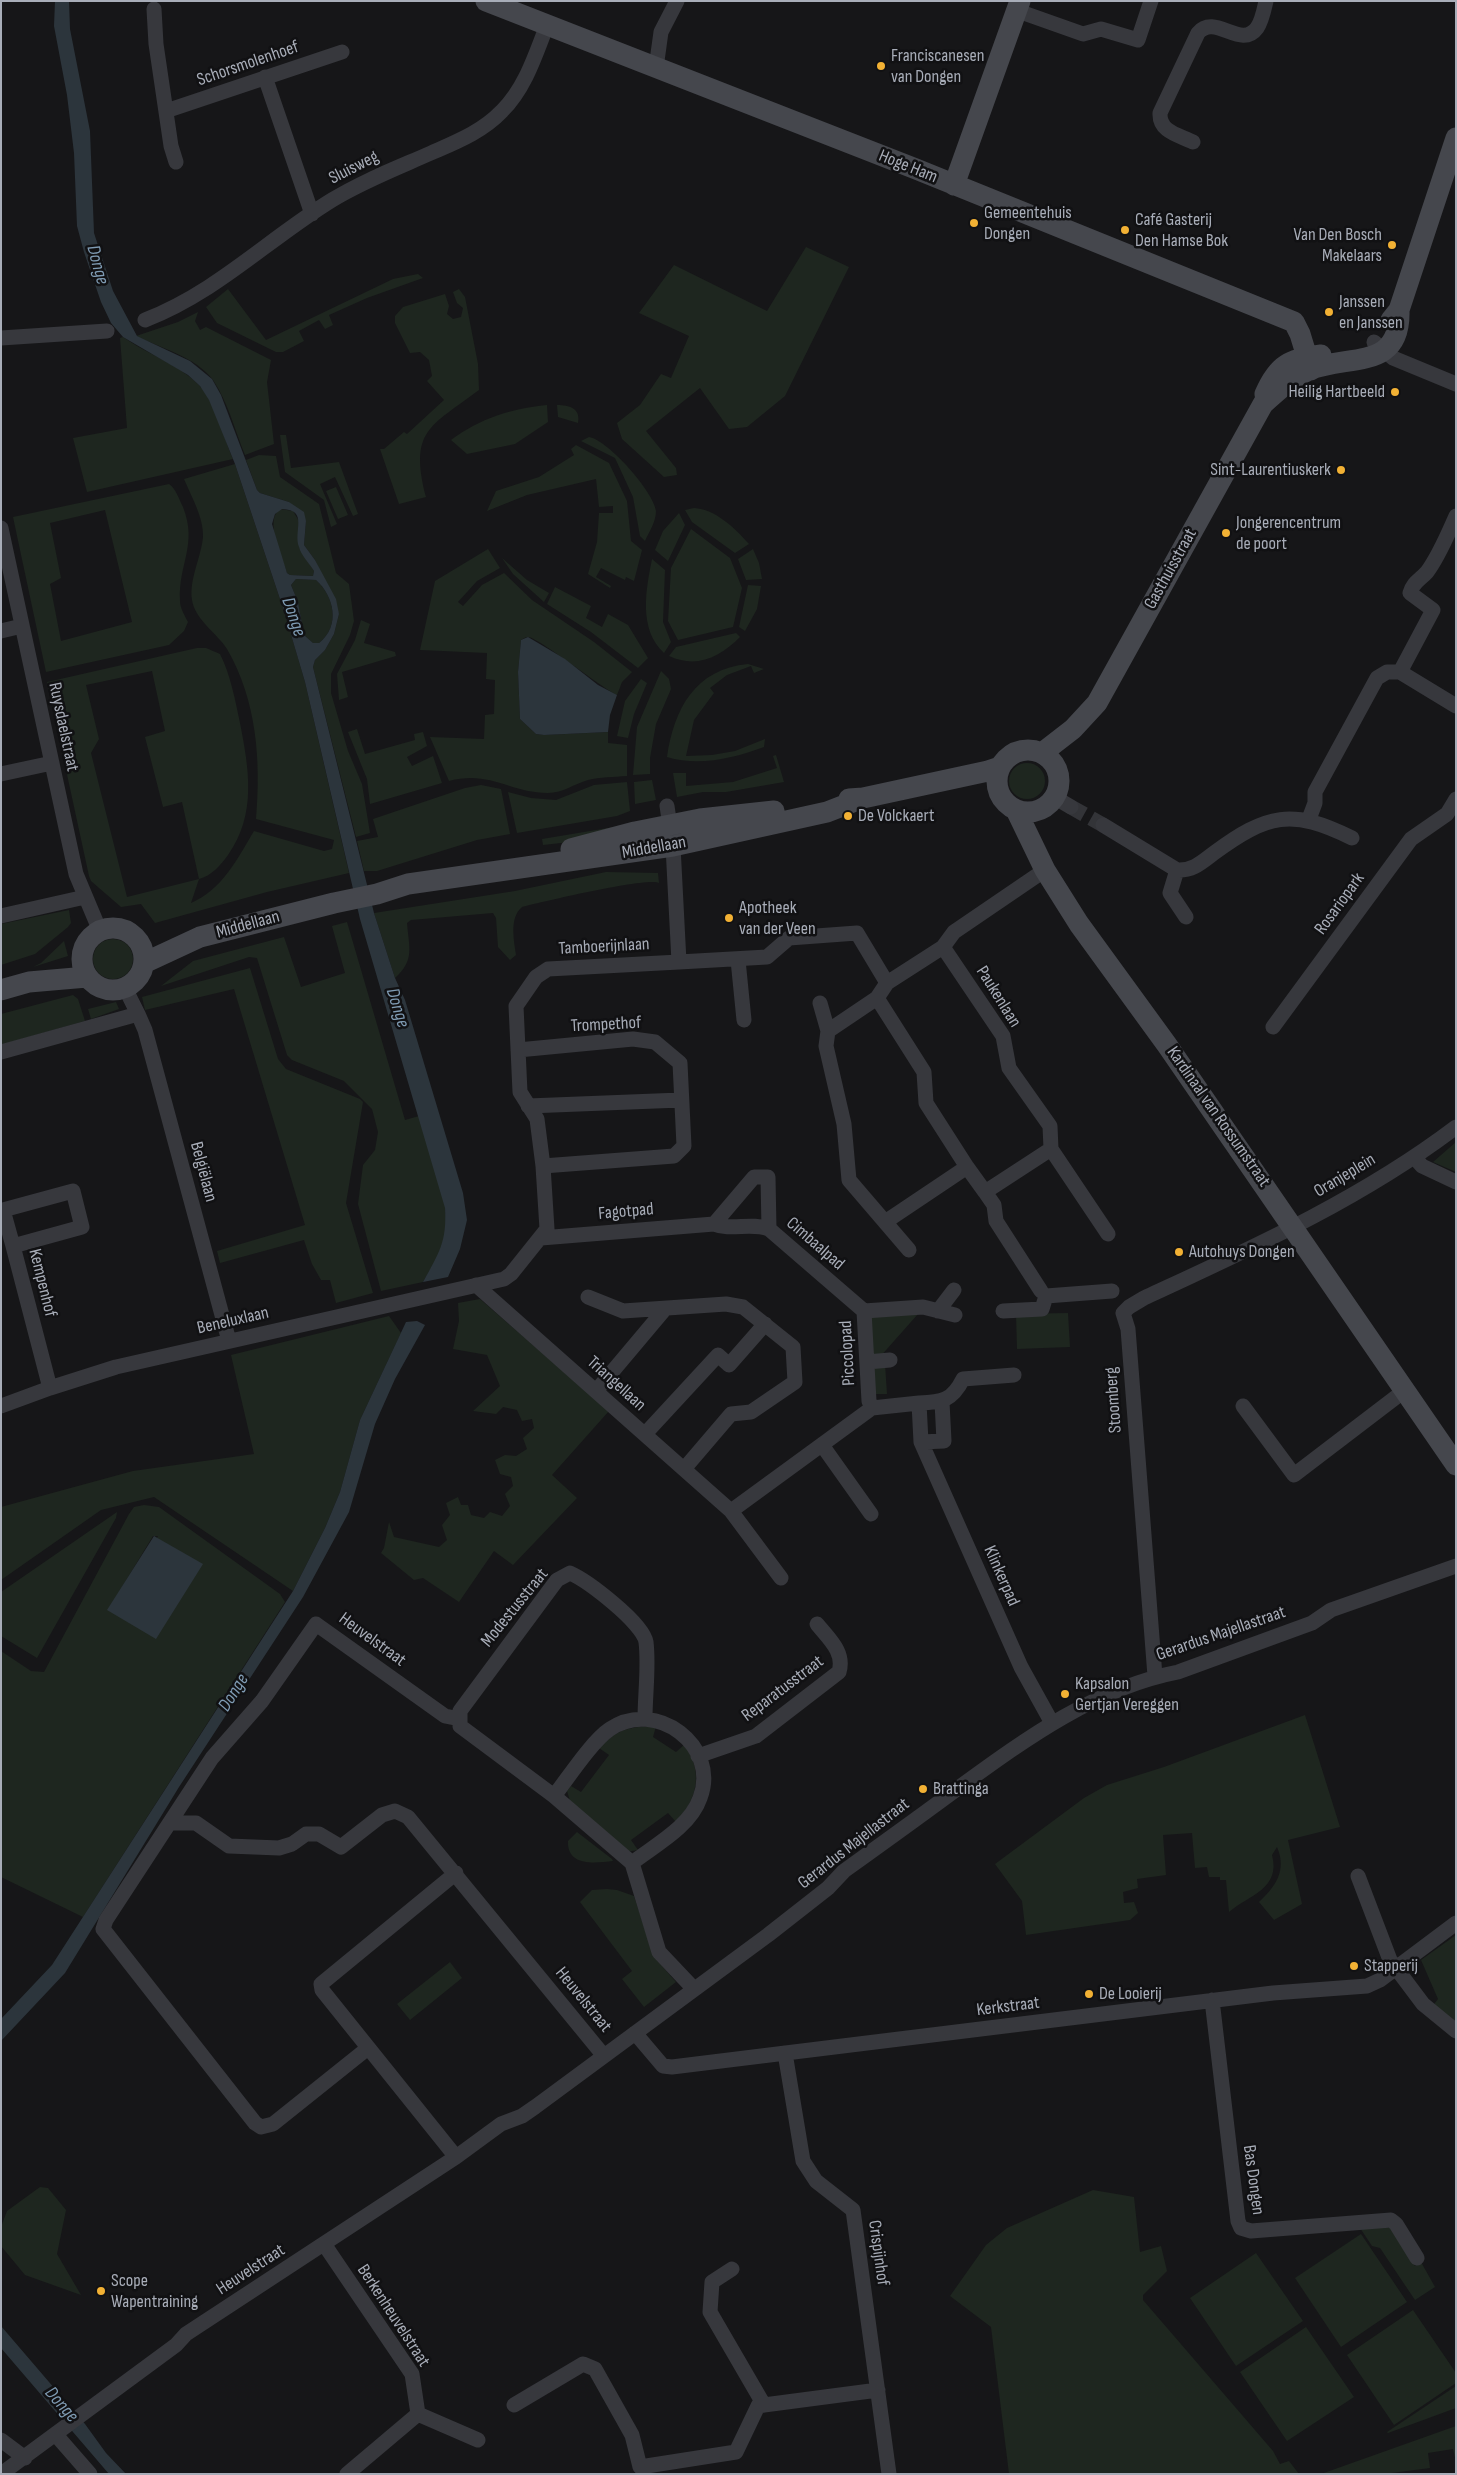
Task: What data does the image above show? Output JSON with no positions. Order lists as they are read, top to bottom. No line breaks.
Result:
{"streets":{"main road":["Hoge Ham","Gasthuisstraat","Middellaan","Kardinaal van Rossumstraat"],"street":["Schorsmolenhoef","Sluisweg","Ruysdaelstraat","Rosariopark","Tamboerijnlaan","Paukenlaan","Trompethof","Belgiëlaan","Oranjeplein","Fagotpad","Cimbaalpad","Kempenhof","Beneluxlaan","Piccolopad","Triangellaan","Stoomberg","Klinkerpad","Modestusstraat","Gerardus Majellastraat","Heuvelstraat","Reparatusstraat","Kerkstraat","Bas Dongen","Crispijnhof","Berkenheuvelstraat"]},"crossings":[["Hoge Ham","Sluisweg"],["Hoge Ham","Gasthuisstraat"],["Gasthuisstraat","Middellaan"],["Gasthuisstraat","Kardinaal van Rossumstraat"],["Ruysdaelstraat","Middellaan"],["Ruysdaelstraat","Belgiëlaan"],["Middellaan","Kardinaal van Rossumstraat"],["Middellaan","Belgiëlaan"],["Tamboerijnlaan","Trompethof"],["Tamboerijnlaan","Fagotpad"],["Tamboerijnlaan","Beneluxlaan"],["Tamboerijnlaan","Triangellaan"],["Kardinaal van Rossumstraat","Oranjeplein"],["Kardinaal van Rossumstraat","Stoomberg"],["Belgiëlaan","Beneluxlaan"],["Oranjeplein","Stoomberg"],["Fagotpad","Cimbaalpad"],["Cimbaalpad","Piccolopad"],["Kempenhof","Beneluxlaan"],["Beneluxlaan","Triangellaan"],["Stoomberg","Gerardus Majellastraat"],["Klinkerpad","Gerardus Majellastraat"],["Modestusstraat","Heuvelstraat"],["Modestusstraat","Reparatusstraat"],["Gerardus Majellastraat","Heuvelstraat"],["Heuvelstraat","Reparatusstraat"],["Heuvelstraat","Kerkstraat"],["Heuvelstraat","Berkenheuvelstraat"],["Kerkstraat","Bas Dongen"],["Kerkstraat","Crispijnhof"]],"water":["Donge"],"places":["Franciscanesen van Dongen","Gemeentehuis Dongen","Café Gasterij Den Hamse Bok","Van Den Bosch Makelaars","Janssen en Janssen","Heilig Hartbeeld","Sint-Laurentiuskerk","Jongerencentrum de poort","De Volckaert","Apotheek van der Veen","Autohuys Dongen","Kapsalon Gertjan Vereggen","Brattinga","Stapperij","De Looierij","Scope Wapentraining"]}
